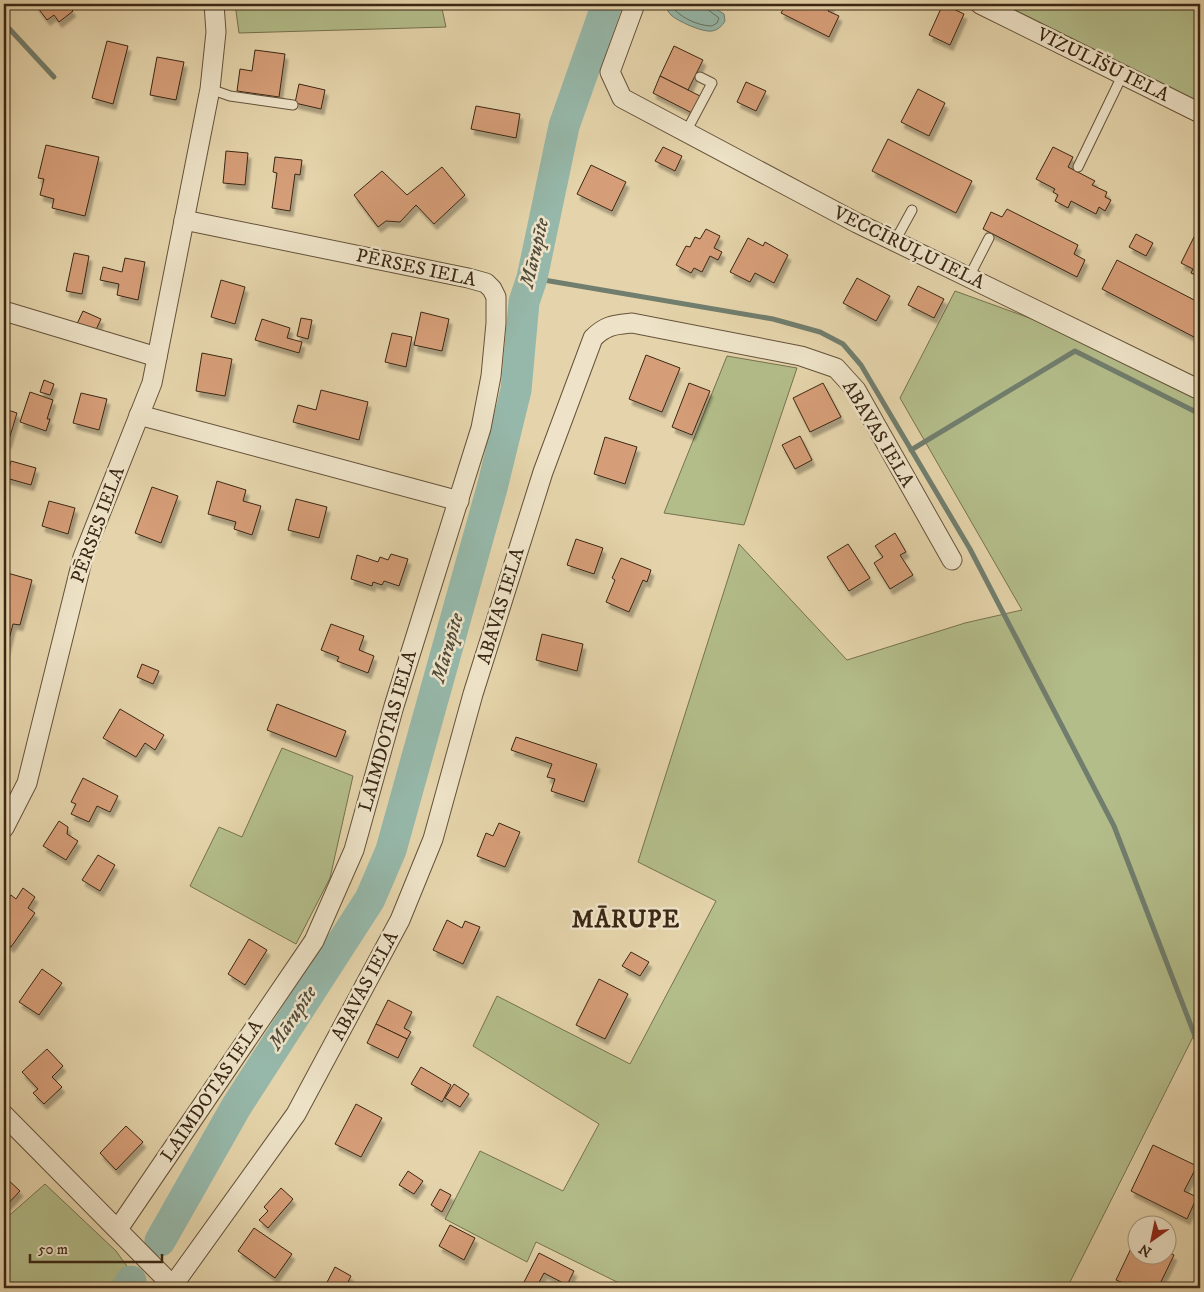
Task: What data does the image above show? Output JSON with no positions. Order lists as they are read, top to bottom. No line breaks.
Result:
{"streets":{"street":["VIZULĪŠU IELA","VECCĪRUĻU IELA","PĒRSES IELA","ABAVAS IELA","LAIMDOTAS IELA"]},"crossings":[["PĒRSES IELA","LAIMDOTAS IELA"]],"districts":["MĀRUPE"],"water":["Mārupīte"],"scale_bar":"50 m","north":"bottom left"}
